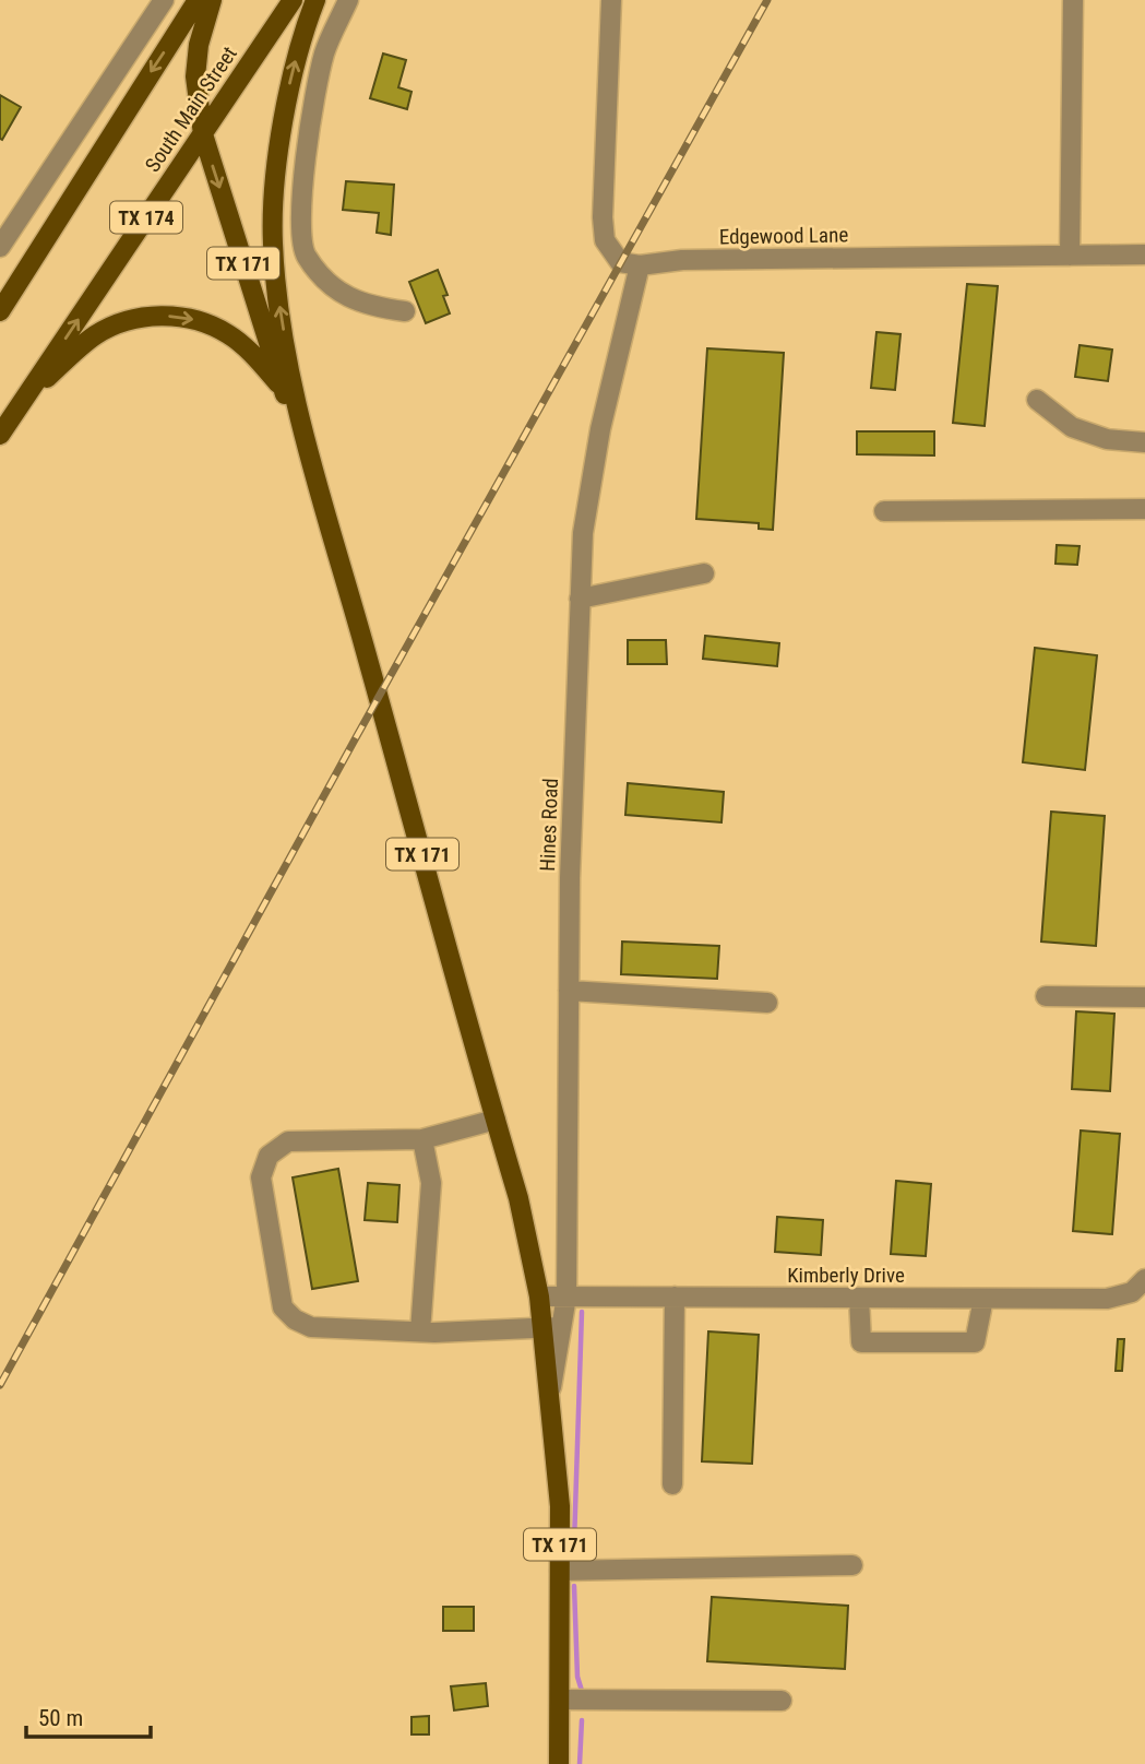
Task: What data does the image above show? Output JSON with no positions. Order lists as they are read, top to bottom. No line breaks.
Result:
{"streets":{"main road":["South Main Street","TX 174","TX 171"],"street":["Edgewood Lane","Hines Road","Kimberly Drive"]},"crossings":[["South Main Street","TX 171"],["Edgewood Lane","Hines Road"],["TX 171","Hines Road"],["TX 171","Kimberly Drive"],["Hines Road","Kimberly Drive"]],"scale_bar":"50 m"}
